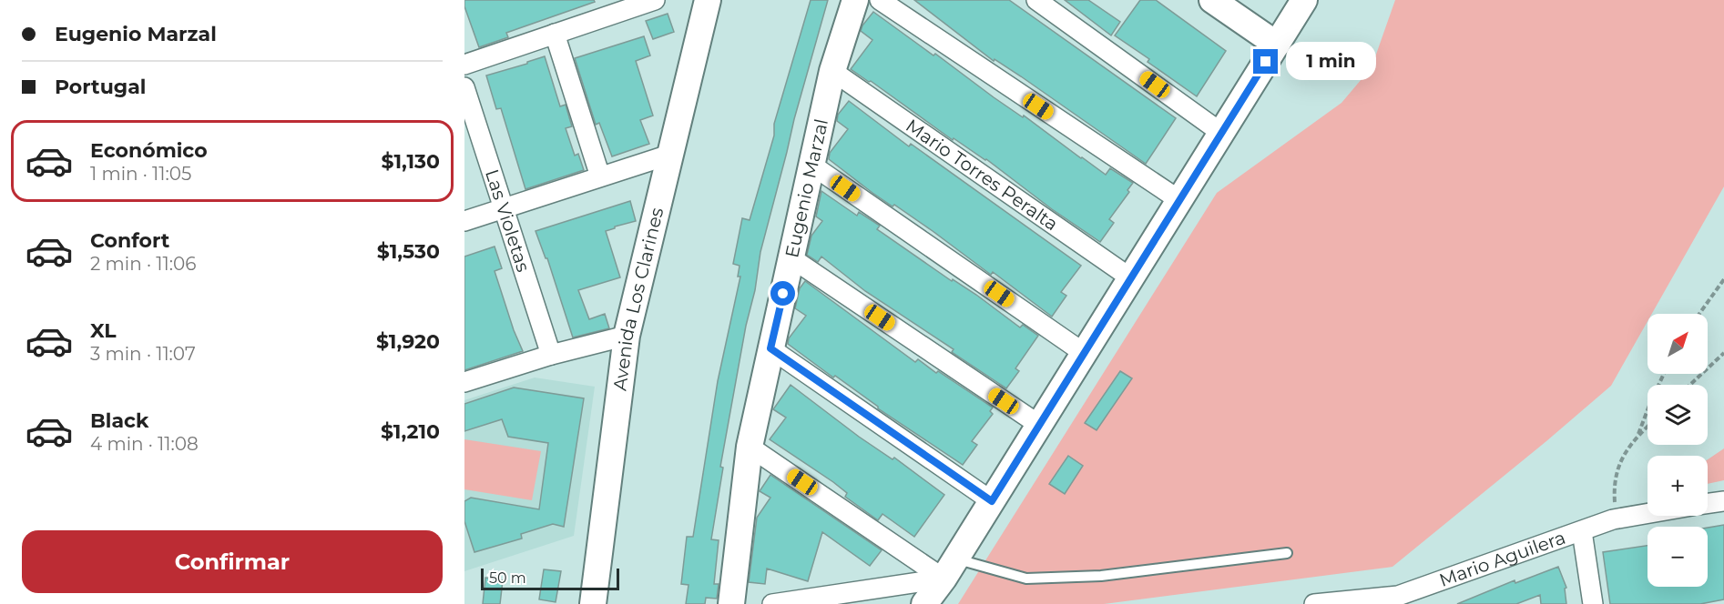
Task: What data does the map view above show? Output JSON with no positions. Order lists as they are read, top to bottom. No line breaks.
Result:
{"streets":{"main road":["Eugenio Marzal","Avenida Los Clarines"],"street":["Mario Torres Peralta","Las Violetas","Mario Aguilera"]},"crossings":[["Mario Torres Peralta","Eugenio Marzal"]],"scale_bar":"50 m","north":"top right","page":{"banner":["Eugenio Marzal","Portugal"],"bubble":"1 min","list":[{"name":"Económico","note":"1 min · 11:05","value":"$1,130"},{"name":"Confort","note":"2 min · 11:06","value":"$1,530"},{"name":"XL","note":"3 min · 11:07","value":"$1,920"},{"name":"Black","note":"4 min · 11:08","value":"$1,210"}],"map_buttons":["+","−"],"buttons":"Confirmar","scale":"50 m"}}
